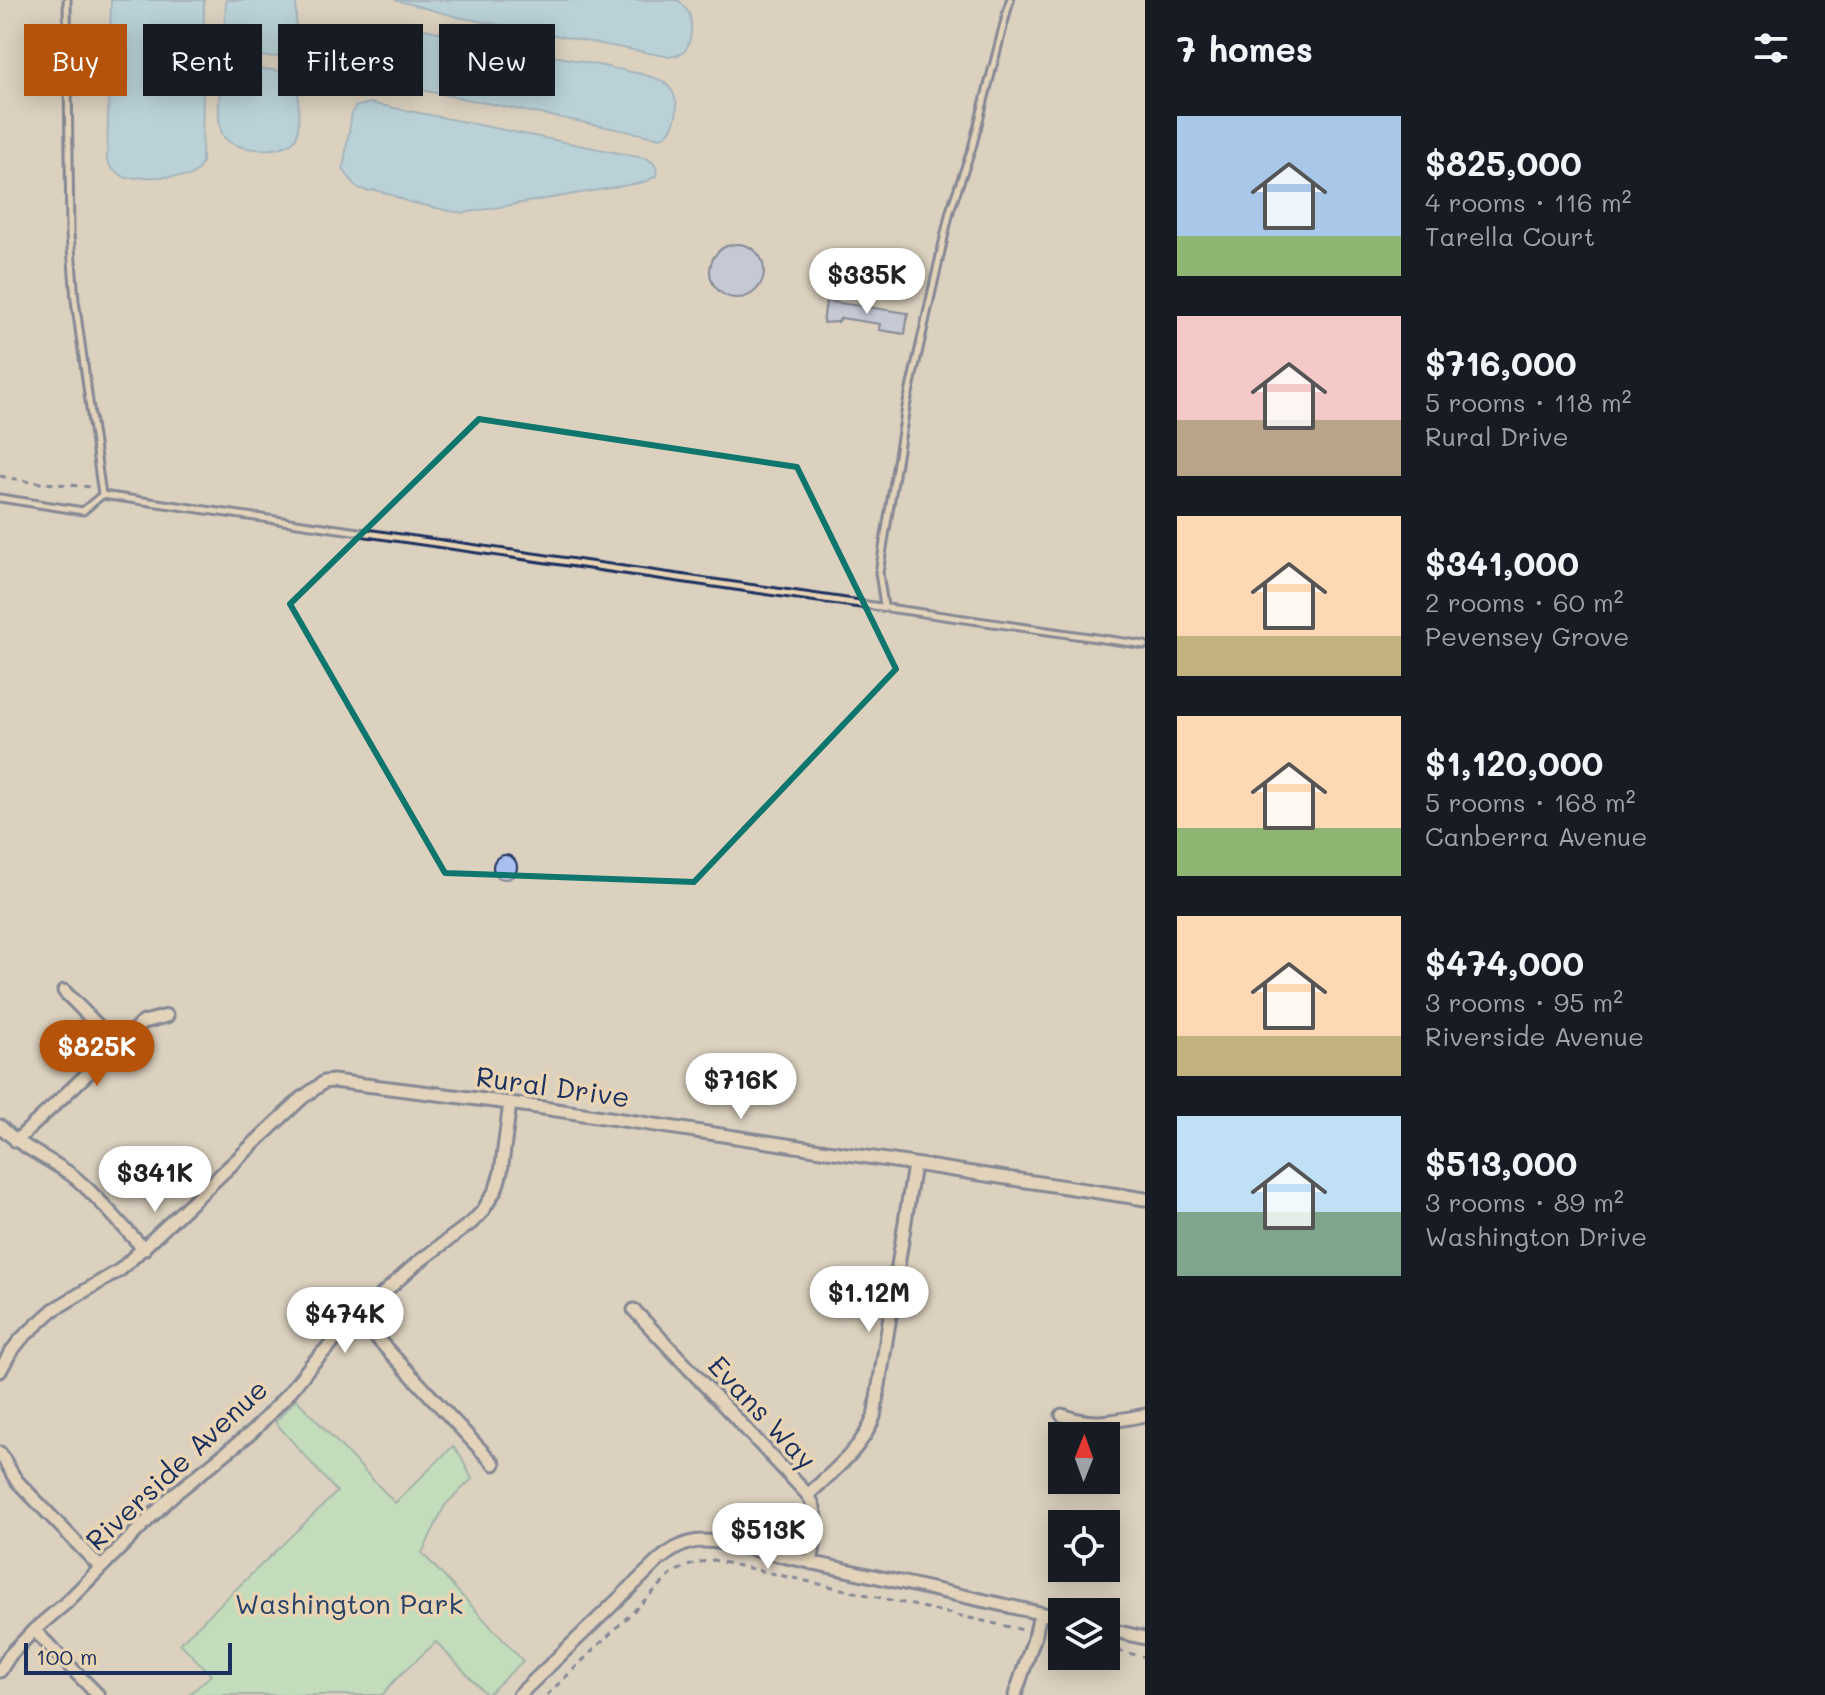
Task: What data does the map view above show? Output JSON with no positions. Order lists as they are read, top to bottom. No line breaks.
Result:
{"streets":{"street":["Rural Drive","Evans Way","Riverside Avenue"]},"crossings":[["Rural Drive","Riverside Avenue"]],"parks":["Washington Park"],"scale_bar":"100 m","north":"top","page":{"heading":"7 homes","chip":["Buy","Rent","Filters","New"],"list":[{"name":"$825,000","note":"4 rooms · 116 m² · Tarella Court"},{"name":"$716,000","note":"5 rooms · 118 m² · Rural Drive"},{"name":"$341,000","note":"2 rooms · 60 m² · Pevensey Grove"},{"name":"$1,120,000","note":"5 rooms · 168 m² · Canberra Avenue"},{"name":"$474,000","note":"3 rooms · 95 m² · Riverside Avenue"},{"name":"$513,000","note":"3 rooms · 89 m² · Washington Drive"}],"price":["$335K","$825K","$716K","$341K","$1.12M","$474K","$513K"],"scale":"100 m"}}
